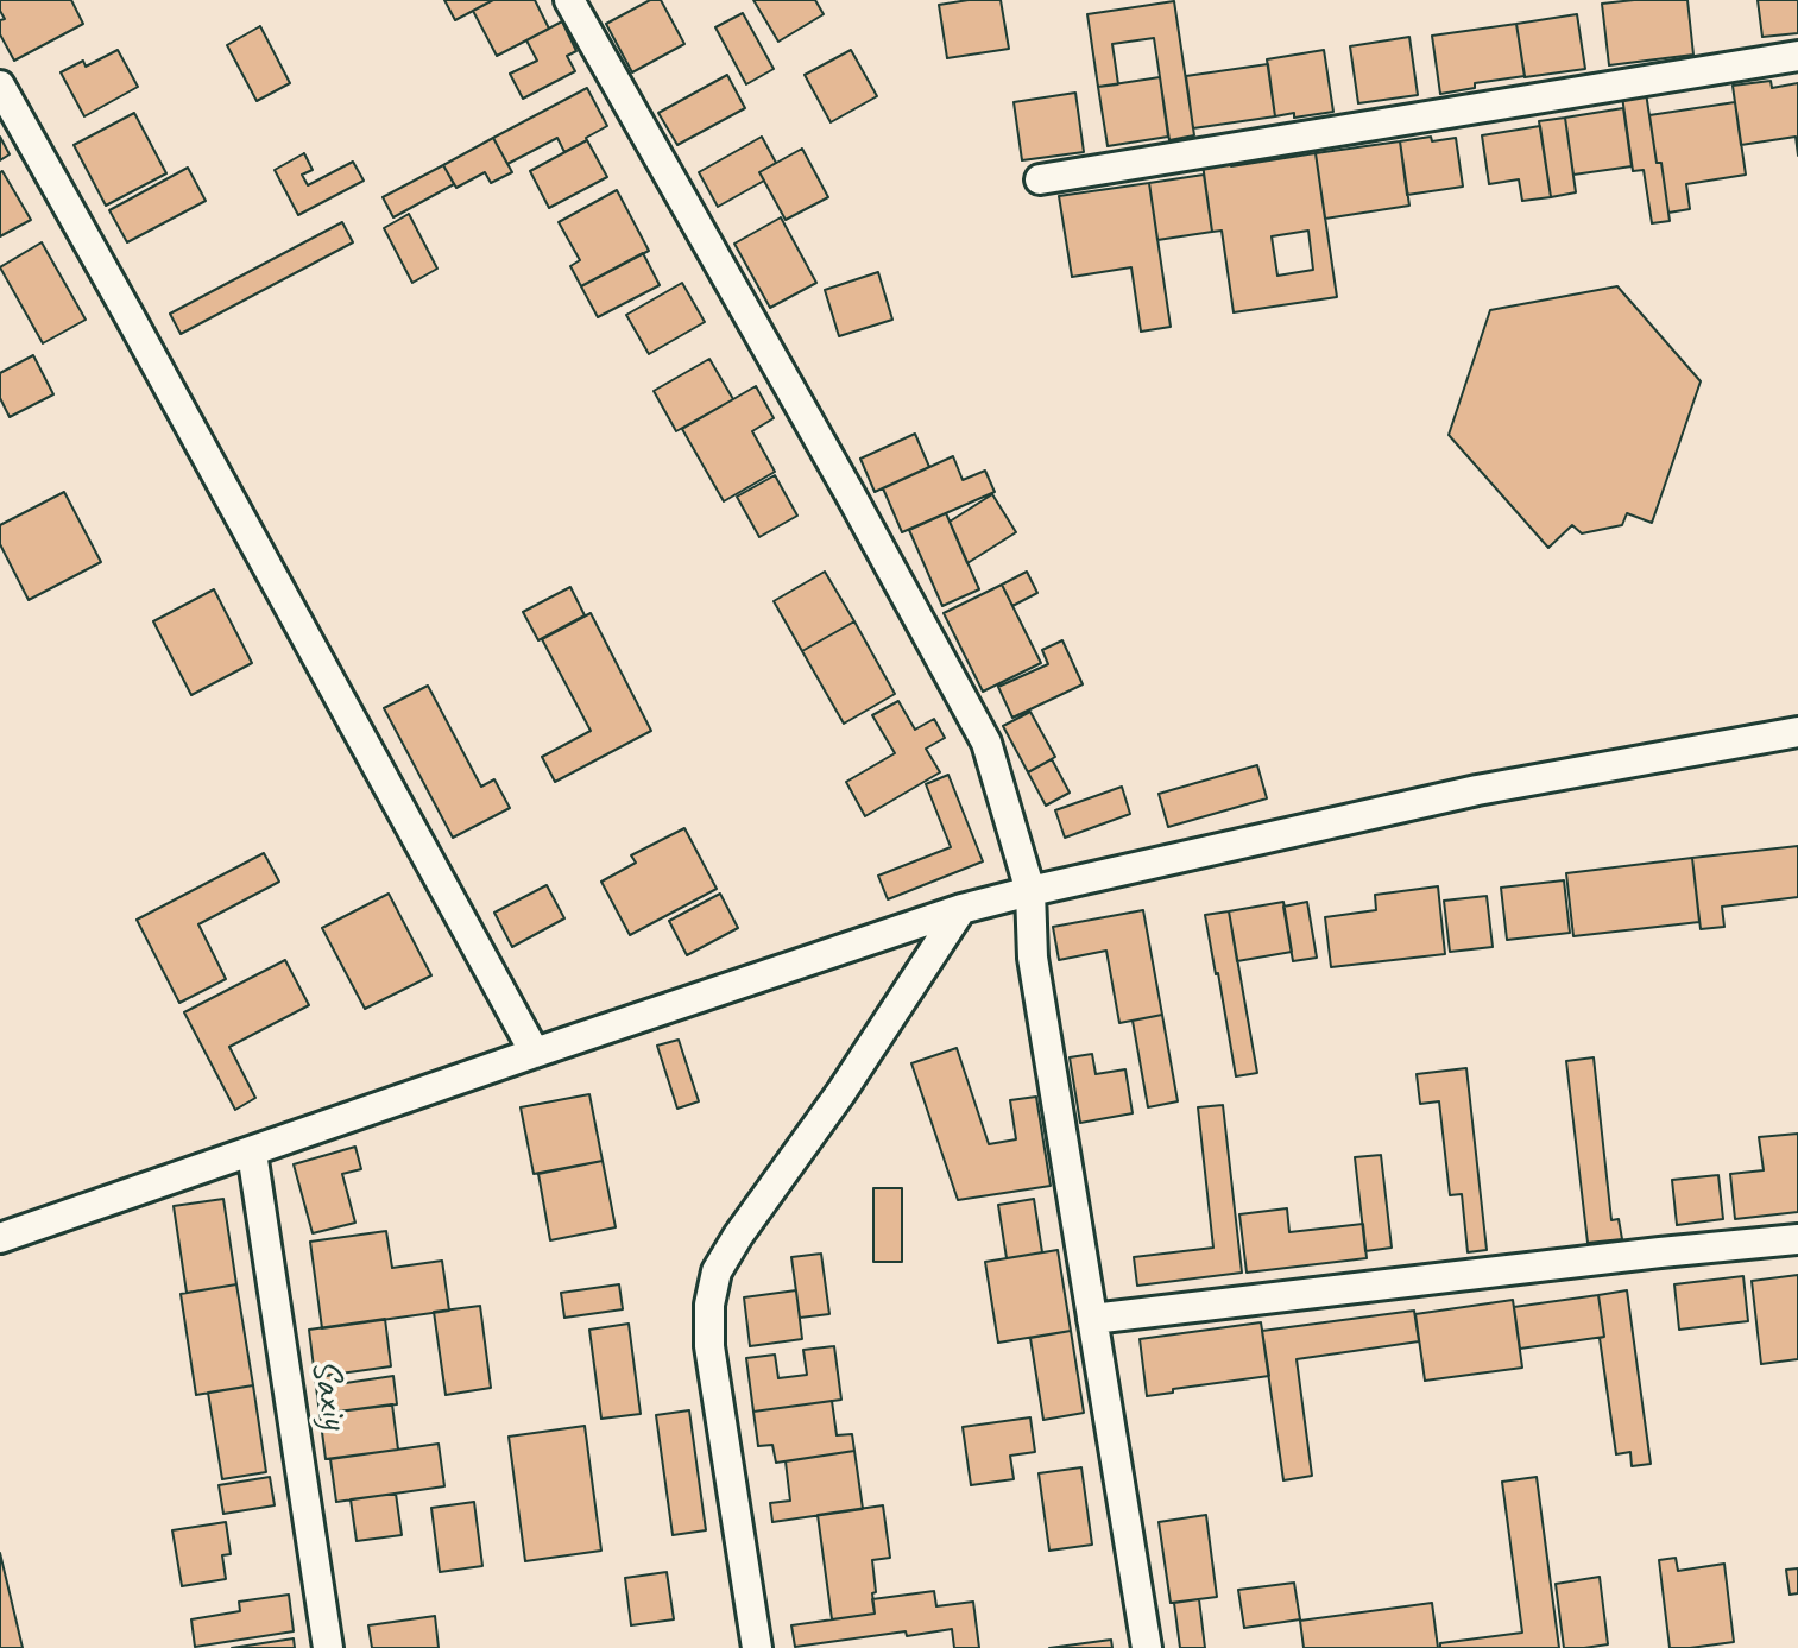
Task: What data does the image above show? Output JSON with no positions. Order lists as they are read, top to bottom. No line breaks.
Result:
{"streets":{"street":["Saxiy"]}}
